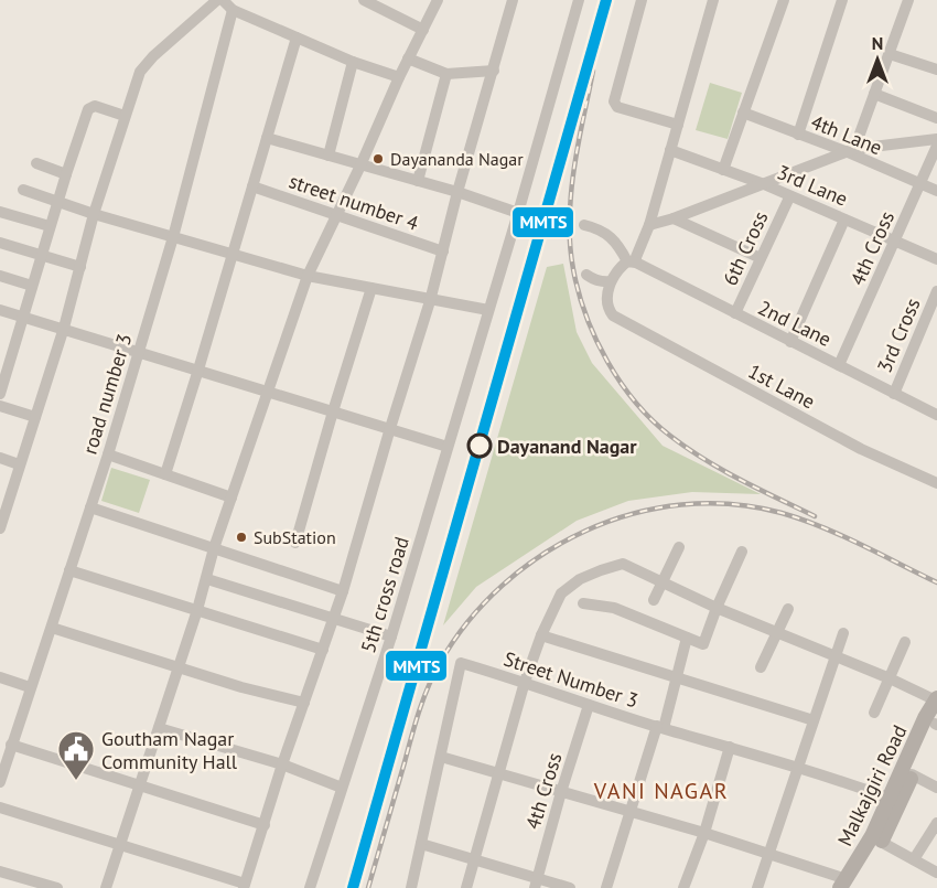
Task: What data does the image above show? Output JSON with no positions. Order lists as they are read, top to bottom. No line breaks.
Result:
{"streets":{"main road":["Malkajgiri Road"],"street":["4th Lane","3rd Lane","street number 4","6th Cross","4th Cross","2nd Lane","3rd Cross","1st Lane","road number 3","5th cross road","Street Number 3"]},"crossings":[["4th Lane","4th Cross"],["3rd Lane","6th Cross"],["3rd Lane","4th Cross"],["6th Cross","2nd Lane"],["4th Cross","2nd Lane"],["4th Cross","Street Number 3"],["2nd Lane","3rd Cross"],["Street Number 3","Malkajgiri Road"]],"districts":["VANI NAGAR"],"places":{"other":["Dayananda Nagar","Dayanand Nagar","SubStation"],"public building":["Goutham Nagar Community Hall"]},"lines":["transit line MMTS"],"north":"top"}
